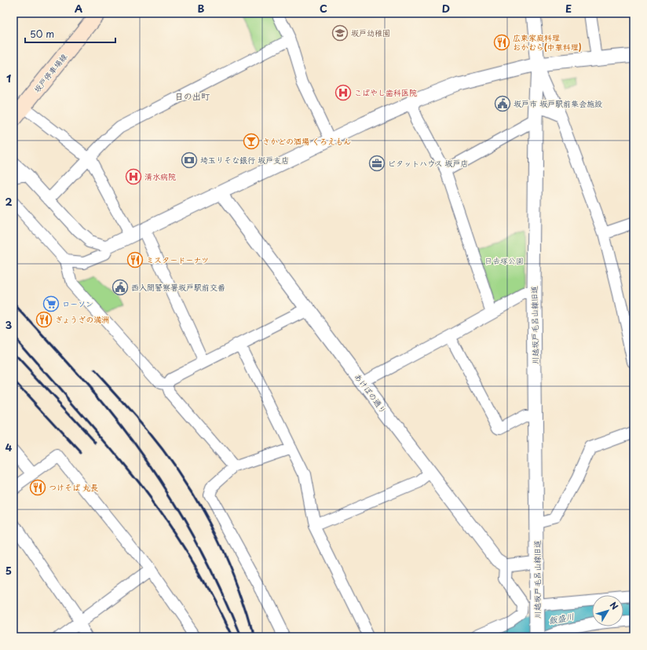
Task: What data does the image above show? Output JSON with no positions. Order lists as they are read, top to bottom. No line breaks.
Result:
{"streets":{"main road":["坂戸停車場線"],"street":["川越坂戸毛呂山線旧道","あけぼの通り"]},"districts":["日の出町"],"water":["飯盛川"],"parks":["日𠮷塚公園"],"places":{"school or university":["坂戸幼稚園"],"restaurant":["広東家庭料理 おかむら(中華料理)","ミスタードーナツ","ぎょうざの満洲","つけそば 丸長"],"hospital":["こばやし歯科医院","清水病院"],"public building":["坂戸市 坂戸駅前集会施設","西入間警察署坂戸駅前交番"],"bar":["さかどの酒場 くろえもん"],"bank":["埼玉りそな銀行 坂戸支店"],"office":["ピタットハウス 坂戸店"],"supermarket":["ローソン"]},"scale_bar":"50 m","north":"top right","grid":{"columns":["A","B","C","D","E"],"rows":["1","2","3","4","5"]}}
